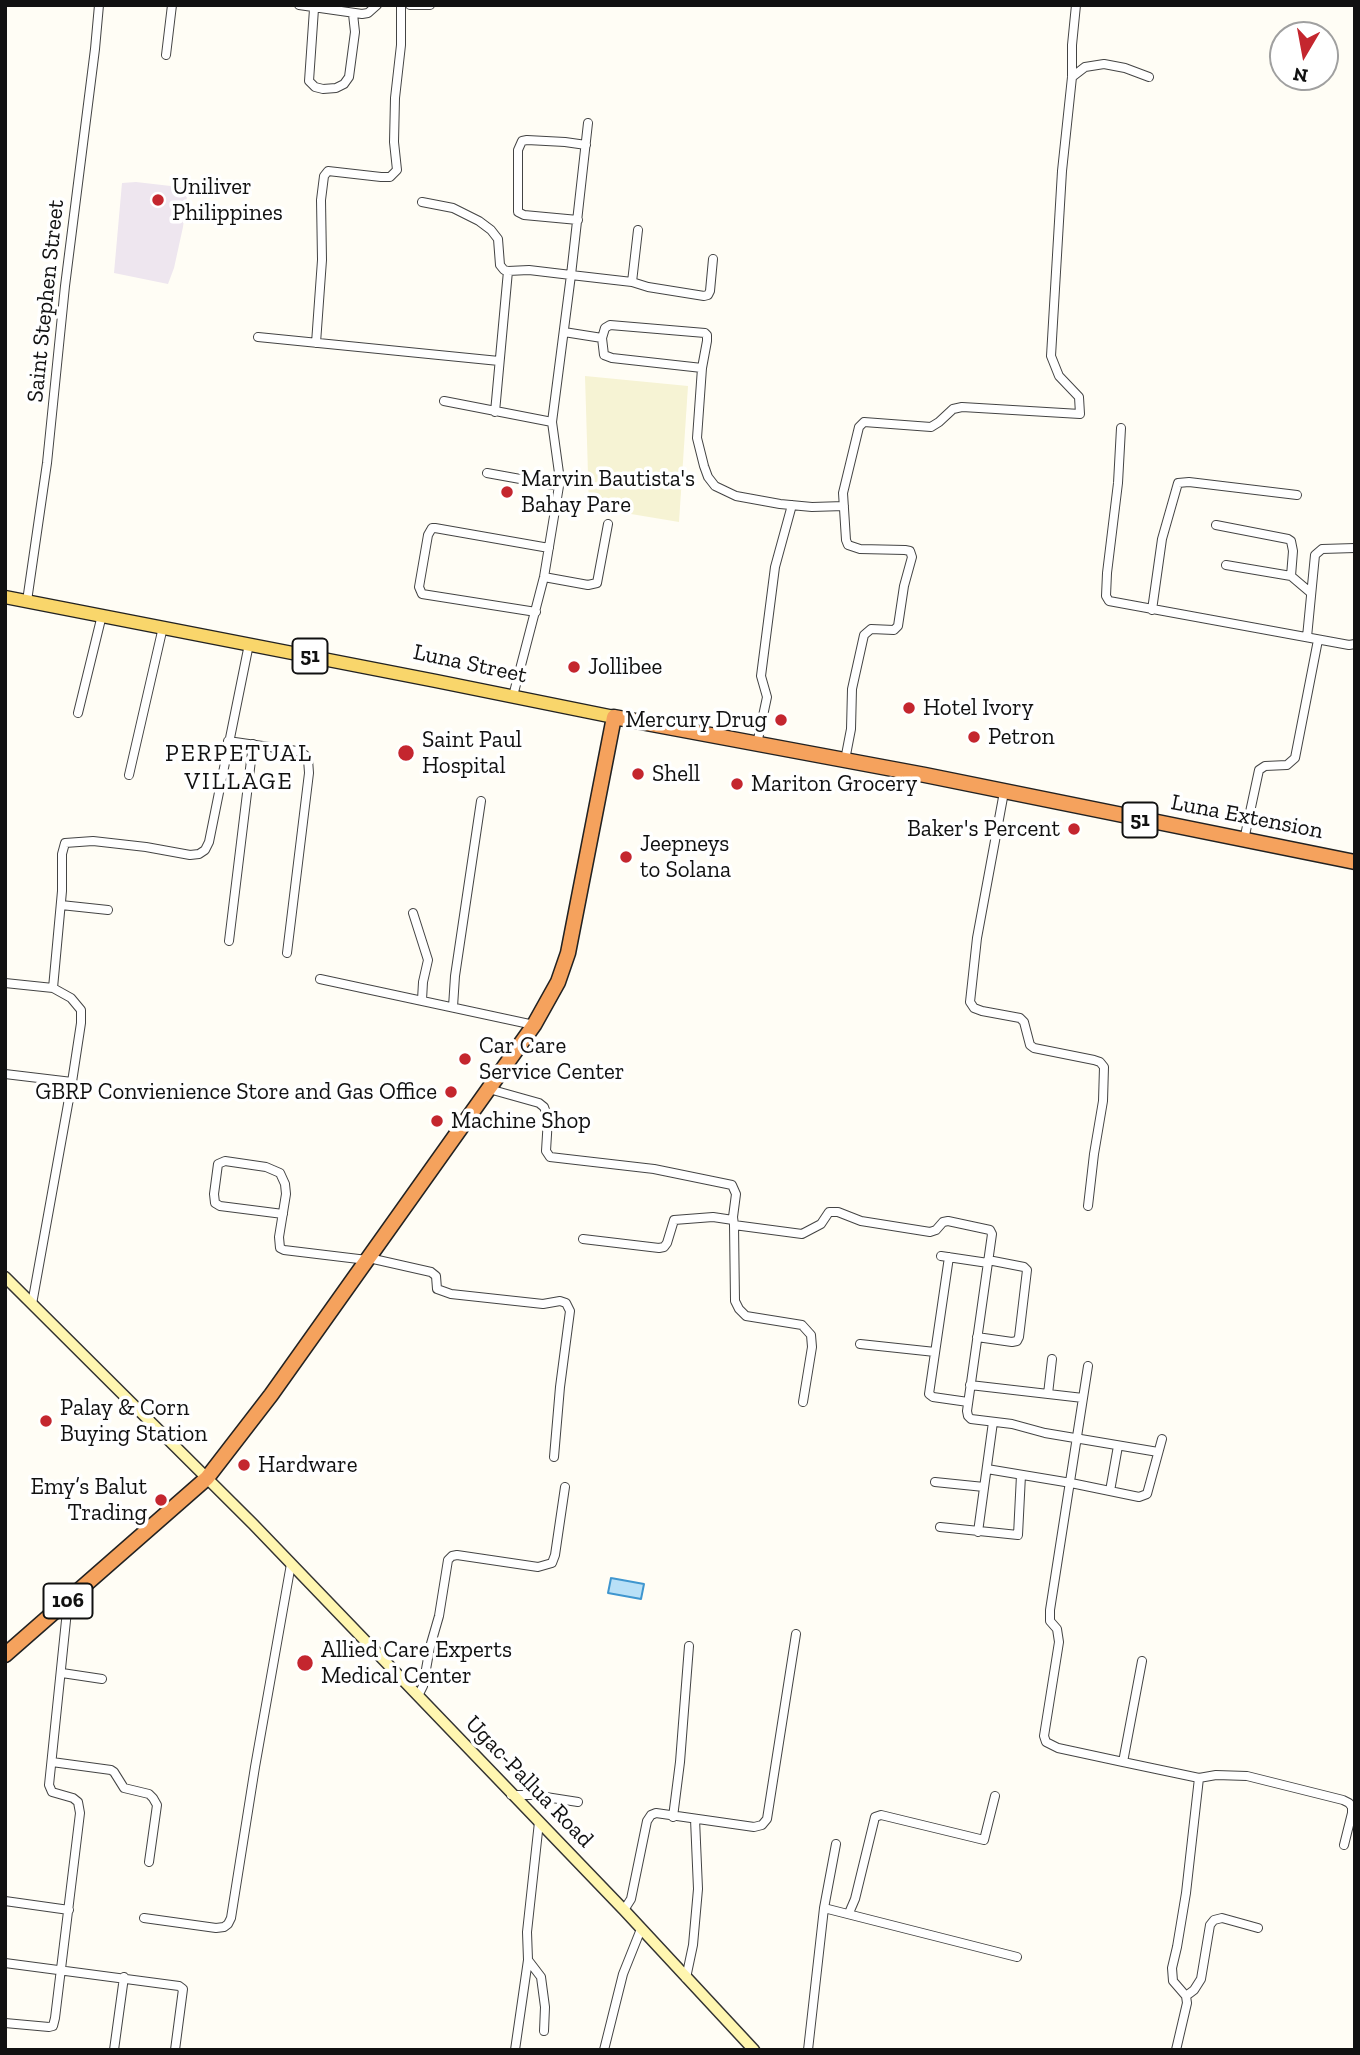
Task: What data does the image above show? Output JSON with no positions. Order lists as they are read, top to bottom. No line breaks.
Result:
{"streets":{"highway":["51","Luna Street","Luna Extension","106"],"street":["Saint Stephen Street","Ugac-Pallua Road"]},"crossings":[["Saint Stephen Street","Luna Street"],["Luna Street","Luna Extension"],["Luna Street","106"],["106","Ugac-Pallua Road"]],"districts":["PERPETUAL VILLAGE"],"places":["Uniliver Philippines","Marvin Bautista's Bahay Pare","Jollibee","Hotel Ivory","Mercury Drug","Petron","Saint Paul Hospital","Shell","Mariton Grocery","Baker's Percent","Jeepneys to Solana","Car Care Service Center","GBRP Convienience Store and Gas Office","Machine Shop","Palay & Corn Buying Station","Hardware","Emy’s Balut Trading","Allied Care Experts Medical Center"],"north":"bottom"}
